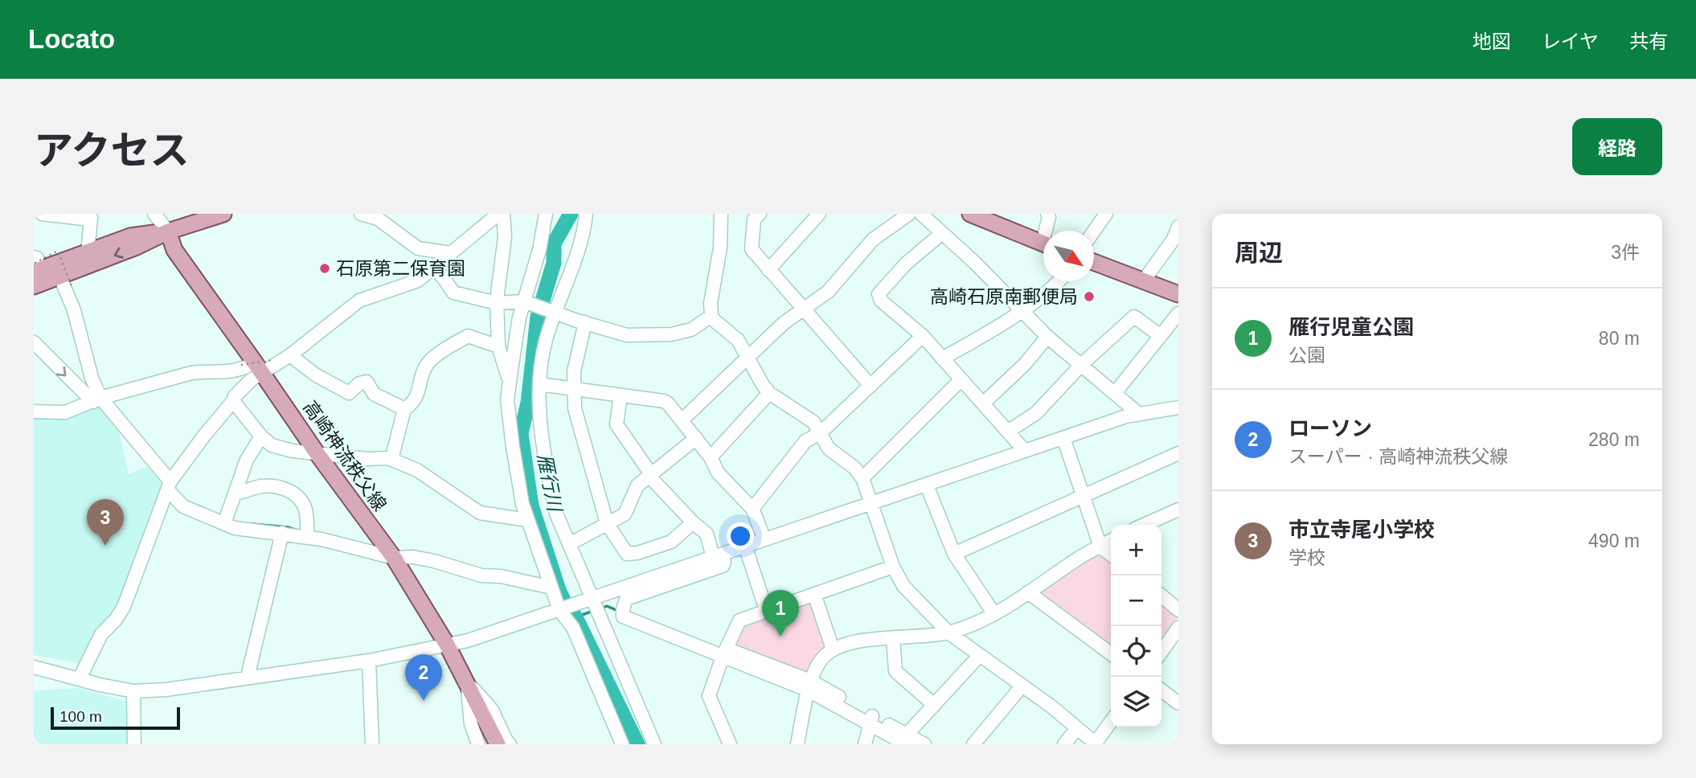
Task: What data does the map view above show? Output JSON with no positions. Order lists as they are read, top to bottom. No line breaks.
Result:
{"streets":{"main road":["高崎神流秩父線"]},"water":["雁行川"],"places":["石原第二保育園","高崎石原南郵便局"],"scale_bar":"100 m","north":"bottom right","page":{"header":"Locato","nav":["地図","レイヤ","共有"],"title":"アクセス","buttons":"経路","heading":["周辺","3件"],"list":[{"mark":"1","name":"雁行児童公園","note":"公園","value":"80 m"},{"mark":"2","name":"ローソン","note":"スーパー · 高崎神流秩父線","value":"280 m"},{"mark":"3","name":"市立寺尾小学校","note":"学校","value":"490 m"}],"pins":["3","1","2"],"map_buttons":["+","−"],"scale":"100 m"}}
